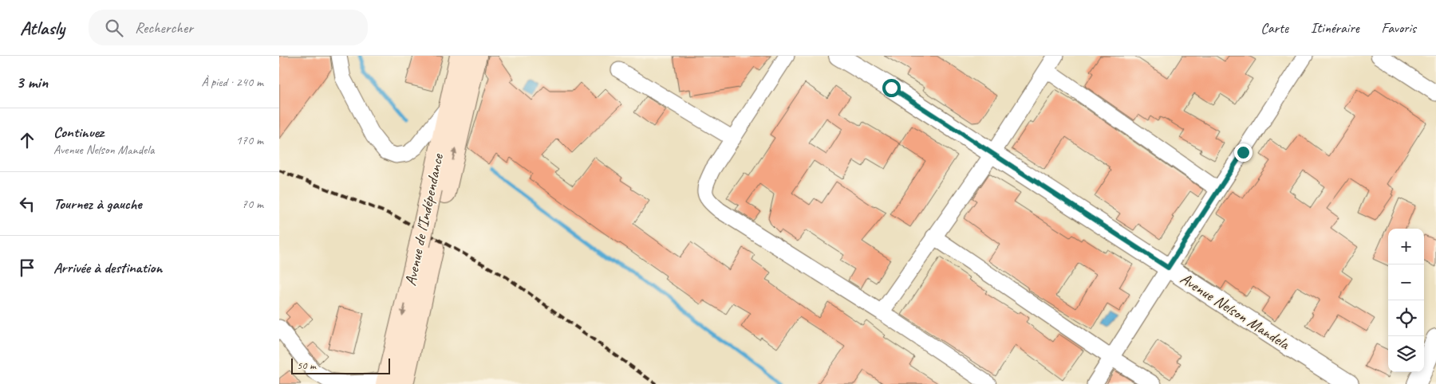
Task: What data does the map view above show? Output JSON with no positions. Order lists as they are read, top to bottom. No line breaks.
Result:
{"streets":{"main road":["Avenue de l'Indépendance"],"street":["Avenue Nelson Mandela"]},"scale_bar":"50 m","page":{"header":"Atlasly","search":"Rechercher","nav":["Carte","Itinéraire","Favoris"],"heading":["3 min","À pied · 240 m"],"list":[["Continuez","Avenue Nelson Mandela","170 m"],["Tournez à gauche","70 m"],"Arrivée à destination"],"map_buttons":["+","−"],"scale":"50 m"}}
